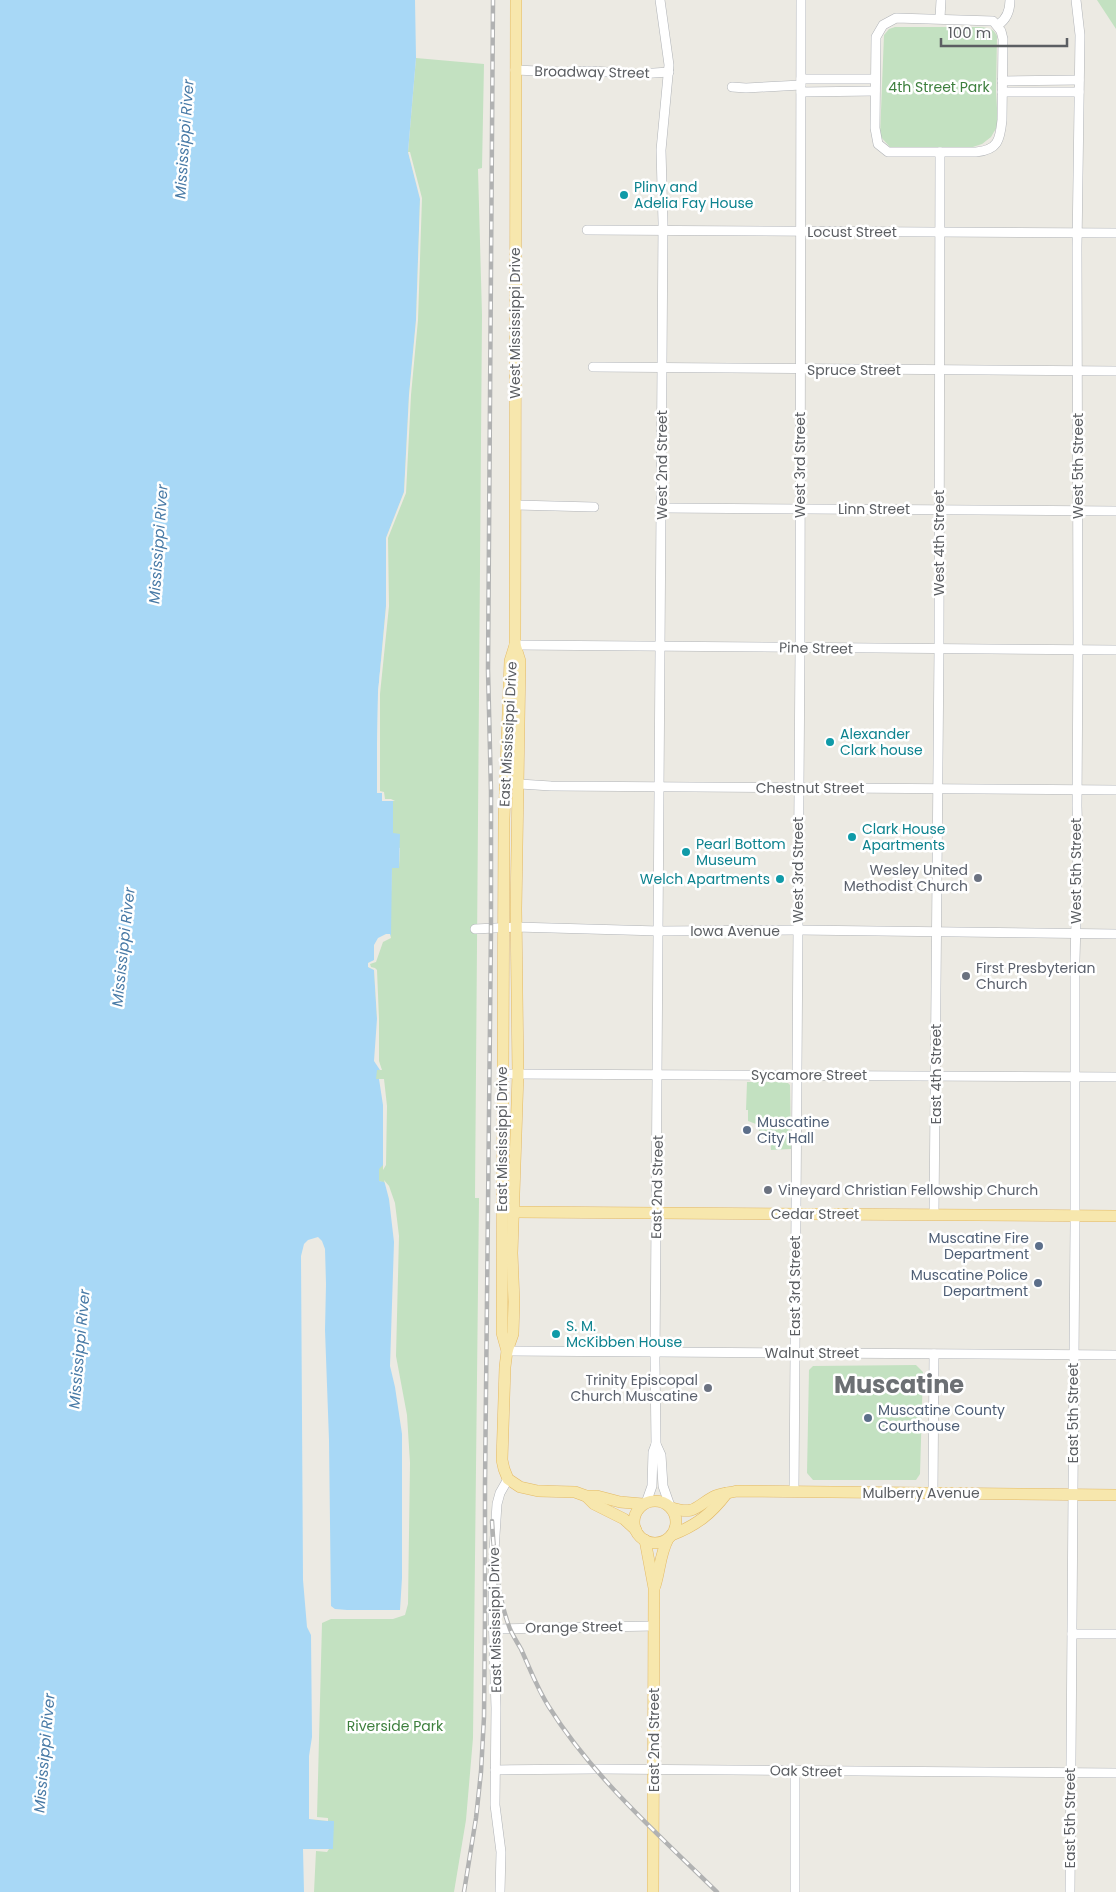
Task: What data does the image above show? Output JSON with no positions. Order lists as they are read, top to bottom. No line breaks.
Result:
{"streets":{"main road":["West Mississippi Drive","East Mississippi Drive","East 2nd Street","Cedar Street","Mulberry Avenue"],"street":["Broadway Street","Locust Street","Spruce Street","West 2nd Street","West 3rd Street","West 5th Street","Linn Street","West 4th Street","Pine Street","Chestnut Street","Iowa Avenue","East 4th Street","Sycamore Street","East 3rd Street","Walnut Street","East 5th Street","Orange Street","Oak Street"]},"crossings":[["Broadway Street","West Mississippi Drive"],["Broadway Street","West 2nd Street"],["Locust Street","West 2nd Street"],["Locust Street","West 3rd Street"],["Locust Street","West 5th Street"],["Locust Street","West 4th Street"],["West Mississippi Drive","Pine Street"],["West Mississippi Drive","East Mississippi Drive"],["Spruce Street","West 2nd Street"],["Spruce Street","West 3rd Street"],["Spruce Street","West 5th Street"],["Spruce Street","West 4th Street"],["West 2nd Street","Linn Street"],["West 2nd Street","Pine Street"],["West 2nd Street","Chestnut Street"],["West 2nd Street","Iowa Avenue"],["West 2nd Street","East 2nd Street"],["West 3rd Street","Linn Street"],["West 3rd Street","Pine Street"],["West 3rd Street","Chestnut Street"],["West 3rd Street","Iowa Avenue"],["West 3rd Street","East 3rd Street"],["West 5th Street","Linn Street"],["West 5th Street","Pine Street"],["West 5th Street","Chestnut Street"],["West 5th Street","Iowa Avenue"],["West 5th Street","East 5th Street"],["Linn Street","West 4th Street"],["West 4th Street","Pine Street"],["West 4th Street","Chestnut Street"],["West 4th Street","Iowa Avenue"],["West 4th Street","East 4th Street"],["Pine Street","East Mississippi Drive"],["East Mississippi Drive","Chestnut Street"],["East Mississippi Drive","Iowa Avenue"],["East Mississippi Drive","Sycamore Street"],["East Mississippi Drive","Cedar Street"],["East Mississippi Drive","Walnut Street"],["East Mississippi Drive","Orange Street"],["East Mississippi Drive","Oak Street"],["Iowa Avenue","East 4th Street"],["Iowa Avenue","East 2nd Street"],["Iowa Avenue","East 3rd Street"],["Iowa Avenue","East 5th Street"],["East 4th Street","Sycamore Street"],["East 4th Street","Cedar Street"],["Sycamore Street","East 2nd Street"],["Sycamore Street","East 3rd Street"],["Sycamore Street","East 5th Street"],["East 2nd Street","Cedar Street"],["East 2nd Street","Walnut Street"],["East 2nd Street","Mulberry Avenue"],["East 2nd Street","Orange Street"],["East 2nd Street","Oak Street"],["Cedar Street","East 3rd Street"],["Cedar Street","East 5th Street"],["East 3rd Street","Walnut Street"],["East 3rd Street","Mulberry Avenue"],["Walnut Street","East 5th Street"],["East 5th Street","Mulberry Avenue"],["East 5th Street","Oak Street"]],"districts":["Muscatine"],"water":["Mississippi River"],"parks":["4th Street Park","Riverside Park"],"places":["Pliny and Adelia Fay House","Alexander Clark house","Clark House Apartments","Pearl Bottom Museum","Wesley United Methodist Church","Welch Apartments","First Presbyterian Church","Muscatine City Hall","Vineyard Christian Fellowship Church","Muscatine Fire Department","Muscatine Police Department","S. M. McKibben House","Trinity Episcopal Church Muscatine","Muscatine County Courthouse"],"scale_bar":"100 m"}
